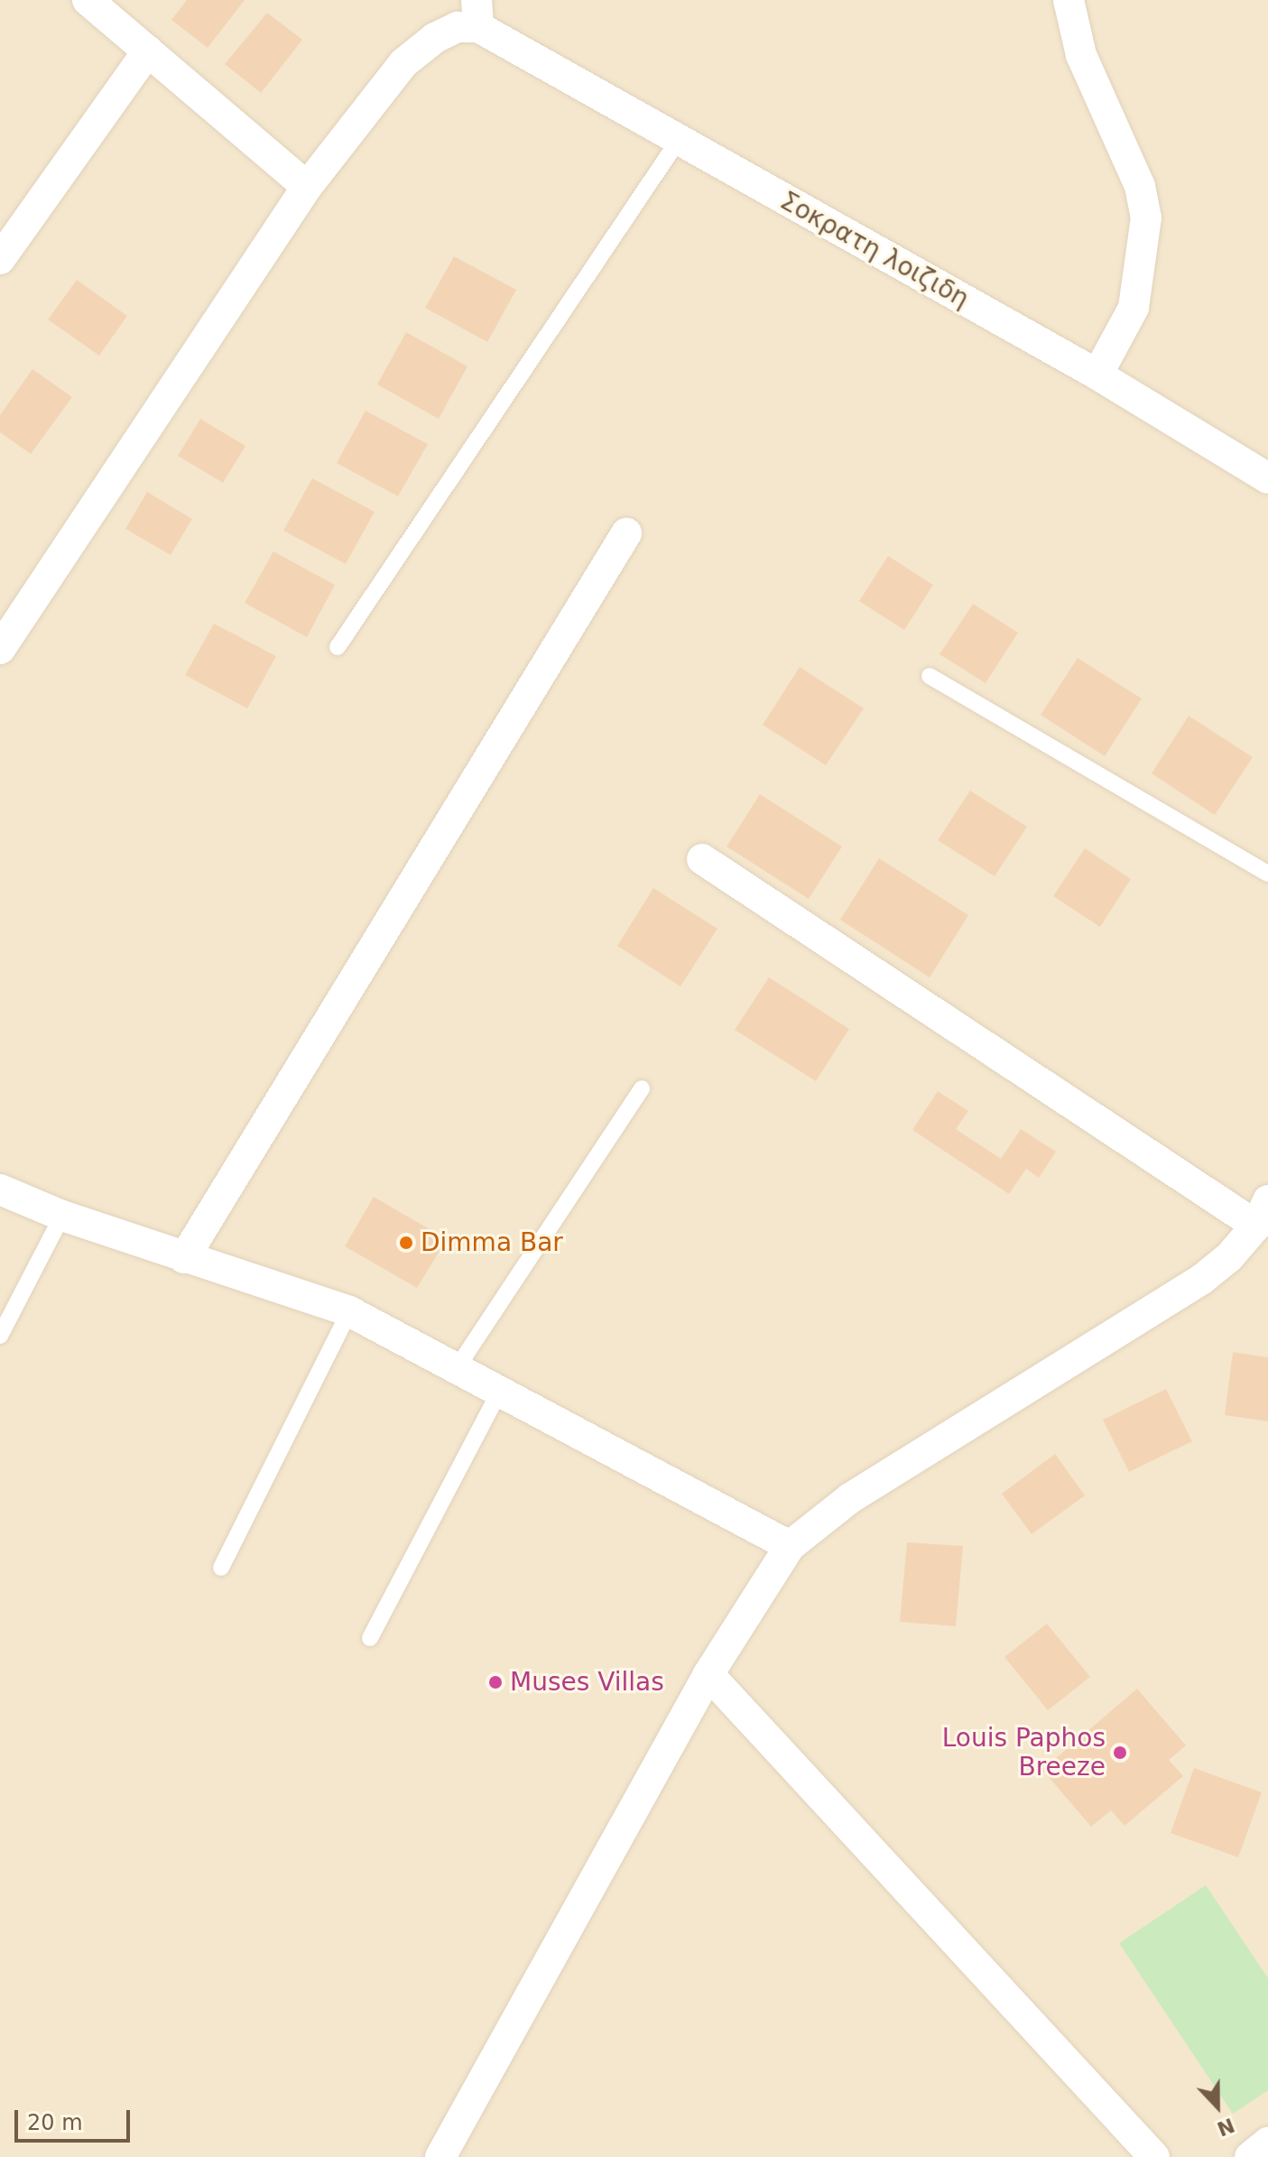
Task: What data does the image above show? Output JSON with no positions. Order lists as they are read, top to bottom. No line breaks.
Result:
{"streets":{"street":["Σοκρατη λοιζιδη"]},"places":["Dimma Bar","Muses Villas","Louis Paphos Breeze"],"scale_bar":"20 m","north":"bottom"}
